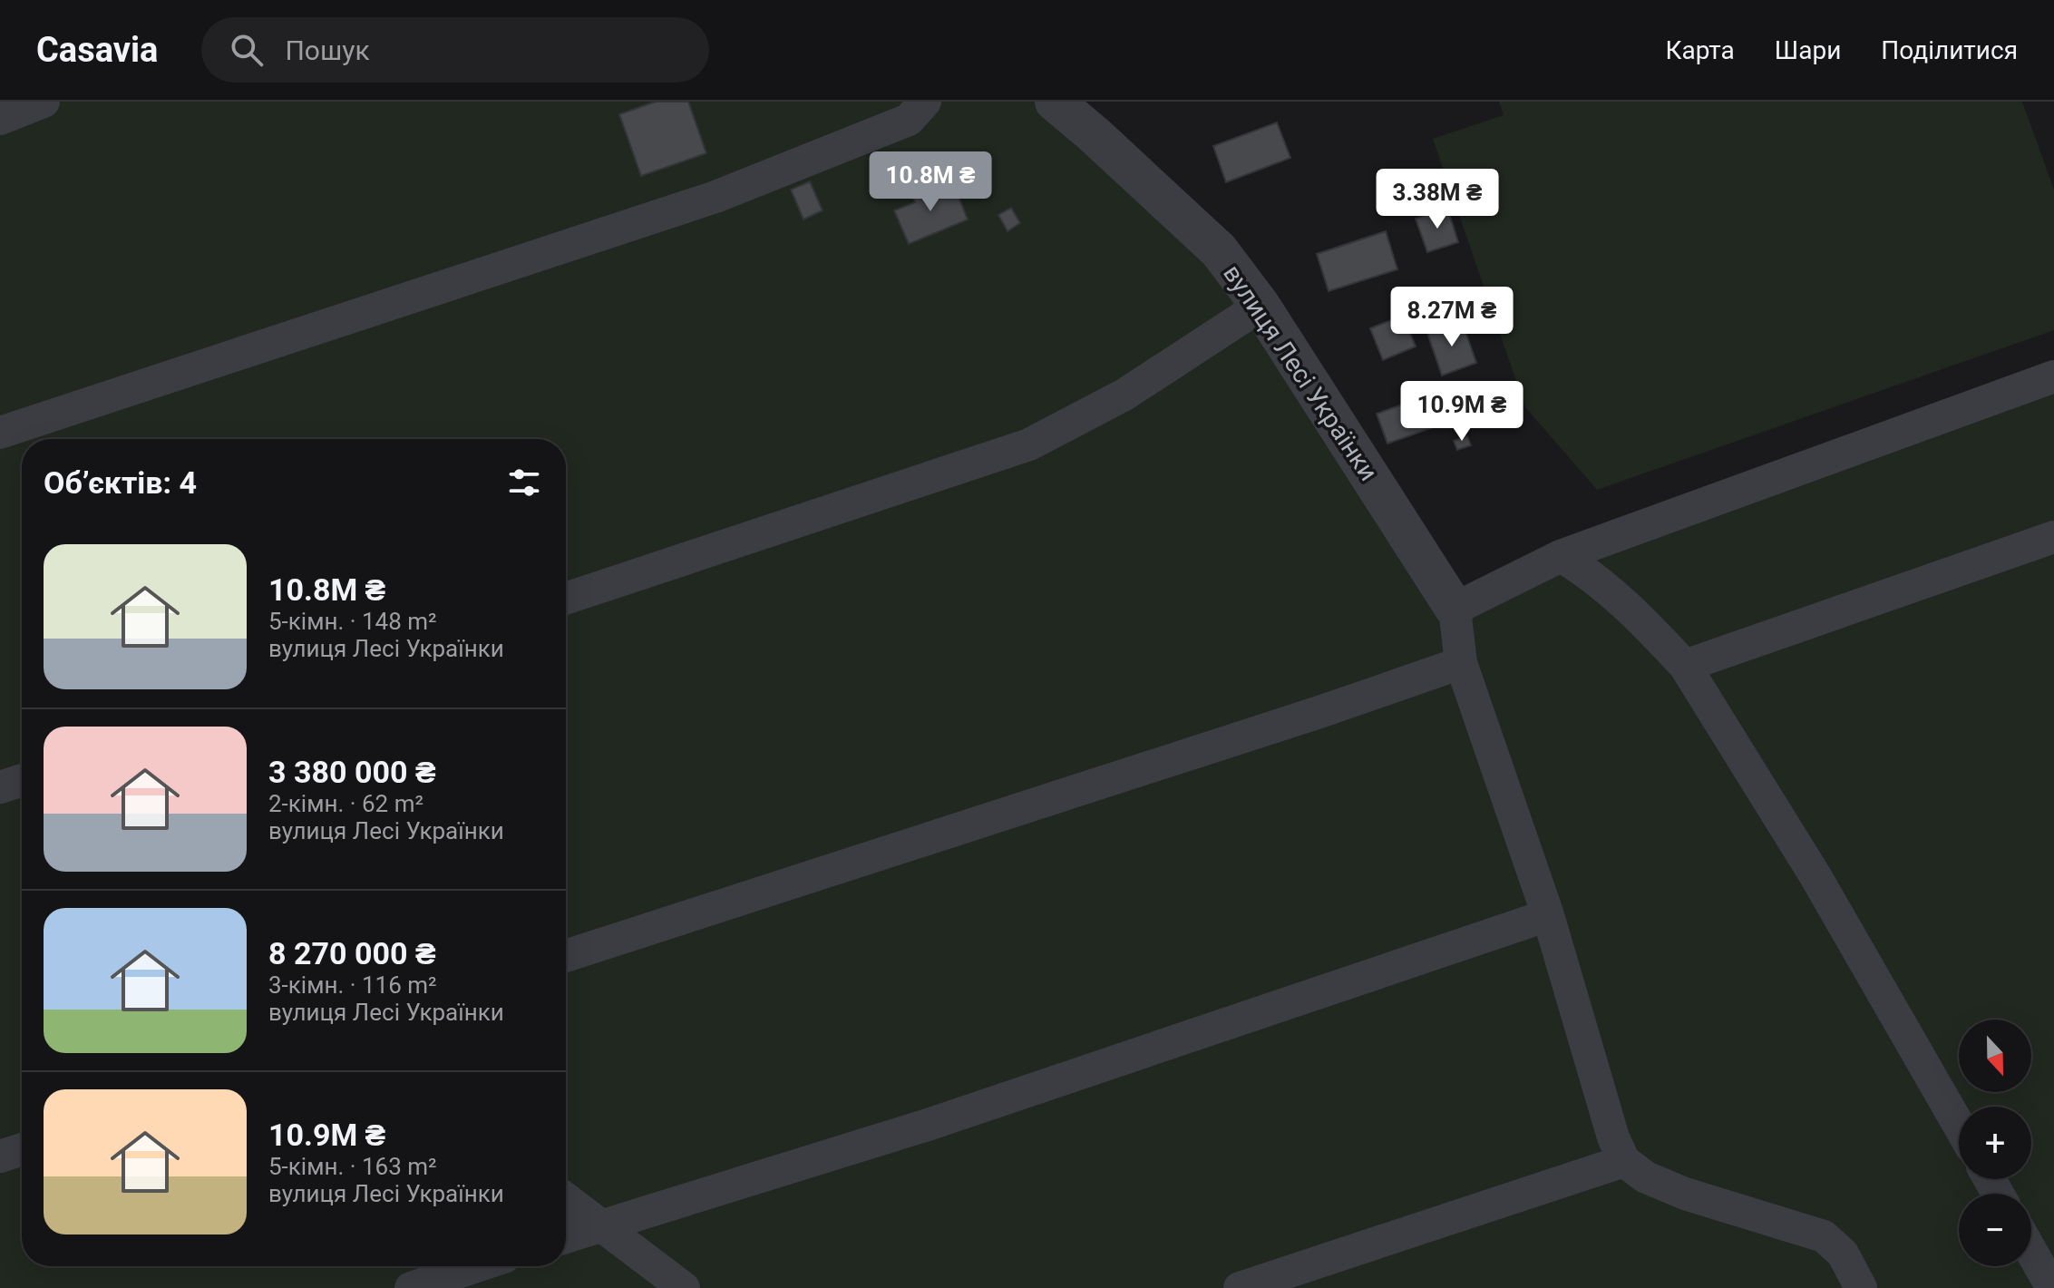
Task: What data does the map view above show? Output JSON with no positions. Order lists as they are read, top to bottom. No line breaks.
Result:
{"streets":{"street":["вулиця Лесі Українки"]},"north":"bottom","page":{"header":"Casavia","search":"Пошук","nav":["Карта","Шари","Поділитися"],"price":["10.8M ₴","3.38M ₴","8.27M ₴","10.9M ₴"],"heading":"Об’єктів: 4","list":[{"name":"10.8M ₴","note":"5-кімн. · 148 m² · вулиця Лесі Українки"},{"name":"3 380 000 ₴","note":"2-кімн. · 62 m² · вулиця Лесі Українки"},{"name":"8 270 000 ₴","note":"3-кімн. · 116 m² · вулиця Лесі Українки"},{"name":"10.9M ₴","note":"5-кімн. · 163 m² · вулиця Лесі Українки"}],"map_buttons":["+","−"]}}
